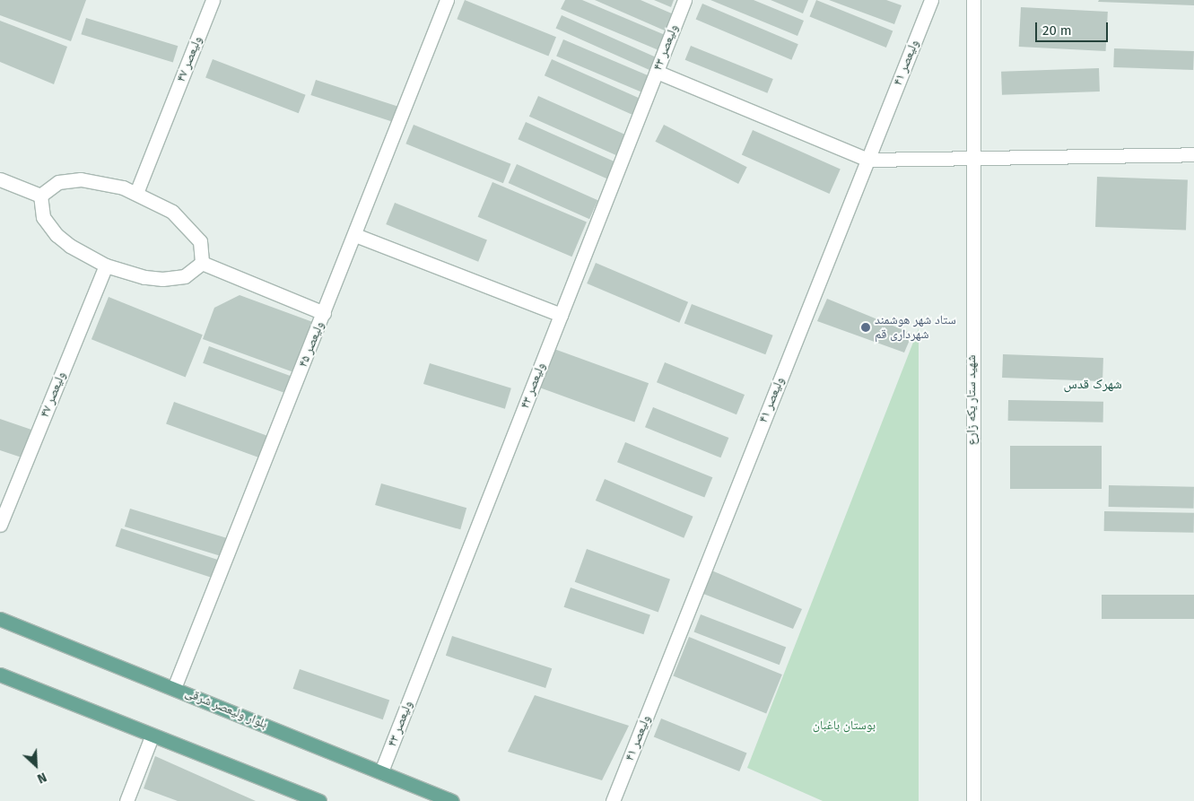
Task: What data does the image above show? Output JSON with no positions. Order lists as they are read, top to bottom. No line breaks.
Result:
{"streets":{"main road":["بلوار ولیعصر شرقی"],"street":["ولیعصر ۴۳","ولیعصر ۴۷","ولیعصر ۴۱","ولیعصر ۴۵","شهید ستار یکه زارع"]},"crossings":[["ولیعصر ۴۳","بلوار ولیعصر شرقی"],["ولیعصر ۴۵","بلوار ولیعصر شرقی"]],"districts":["شهرک قدس"],"parks":["بوستان باغبان"],"places":["ستاد شهر هوشمند شهرداری قم"],"scale_bar":"20 m","north":"bottom right"}
